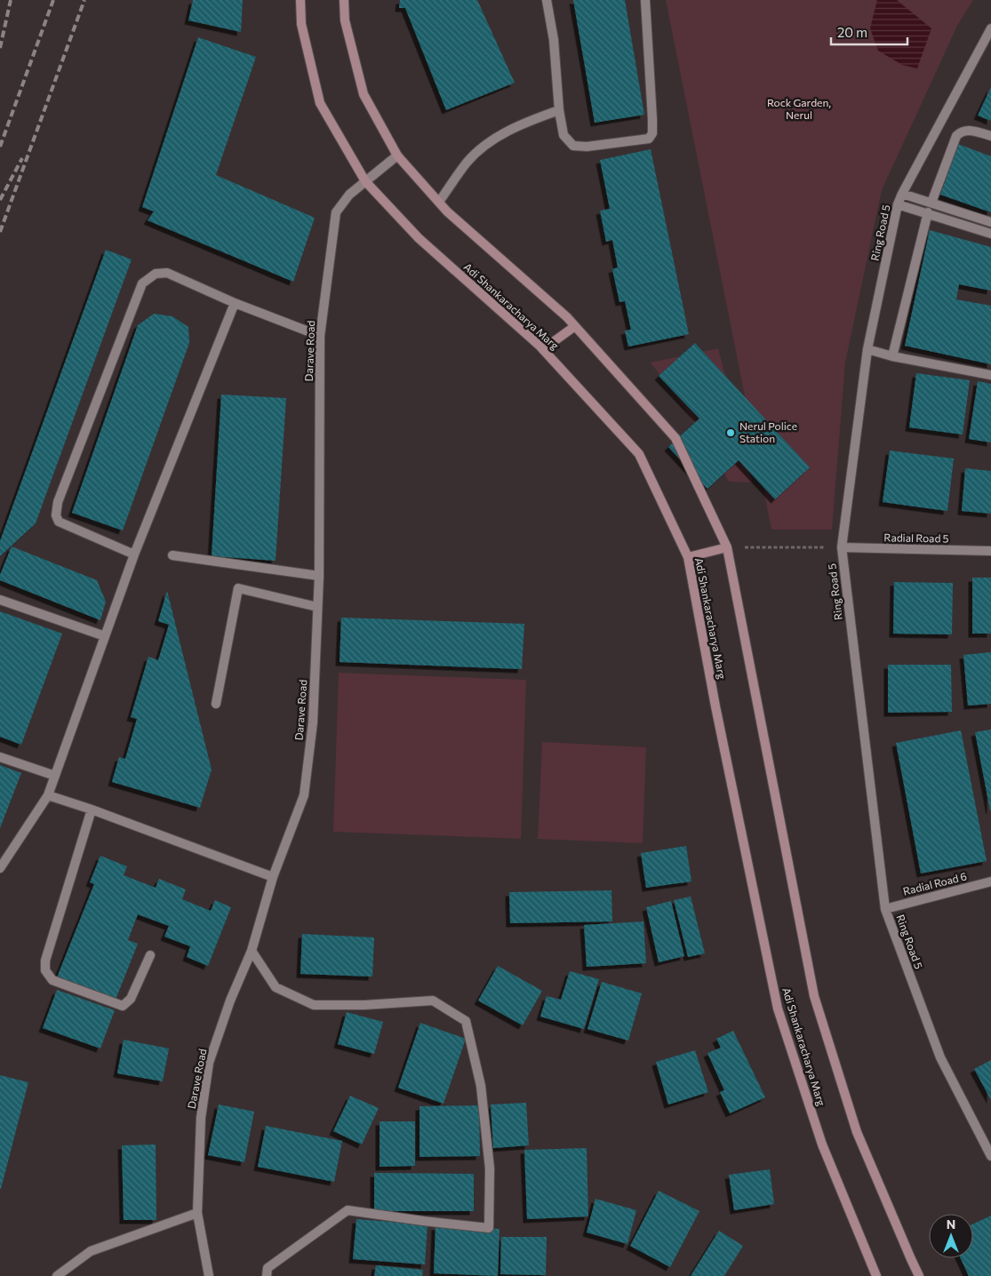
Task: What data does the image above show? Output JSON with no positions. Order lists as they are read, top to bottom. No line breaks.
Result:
{"streets":{"main road":["Adi Shankaracharya Marg"],"street":["Ring Road 5","Darave Road","Radial Road 5","Radial Road 6"]},"crossings":[["Ring Road 5","Radial Road 5"],["Ring Road 5","Radial Road 6"],["Adi Shankaracharya Marg","Darave Road"]],"parks":["Rock Garden, Nerul"],"places":["Nerul Police Station"],"scale_bar":"20 m","north":"top"}
